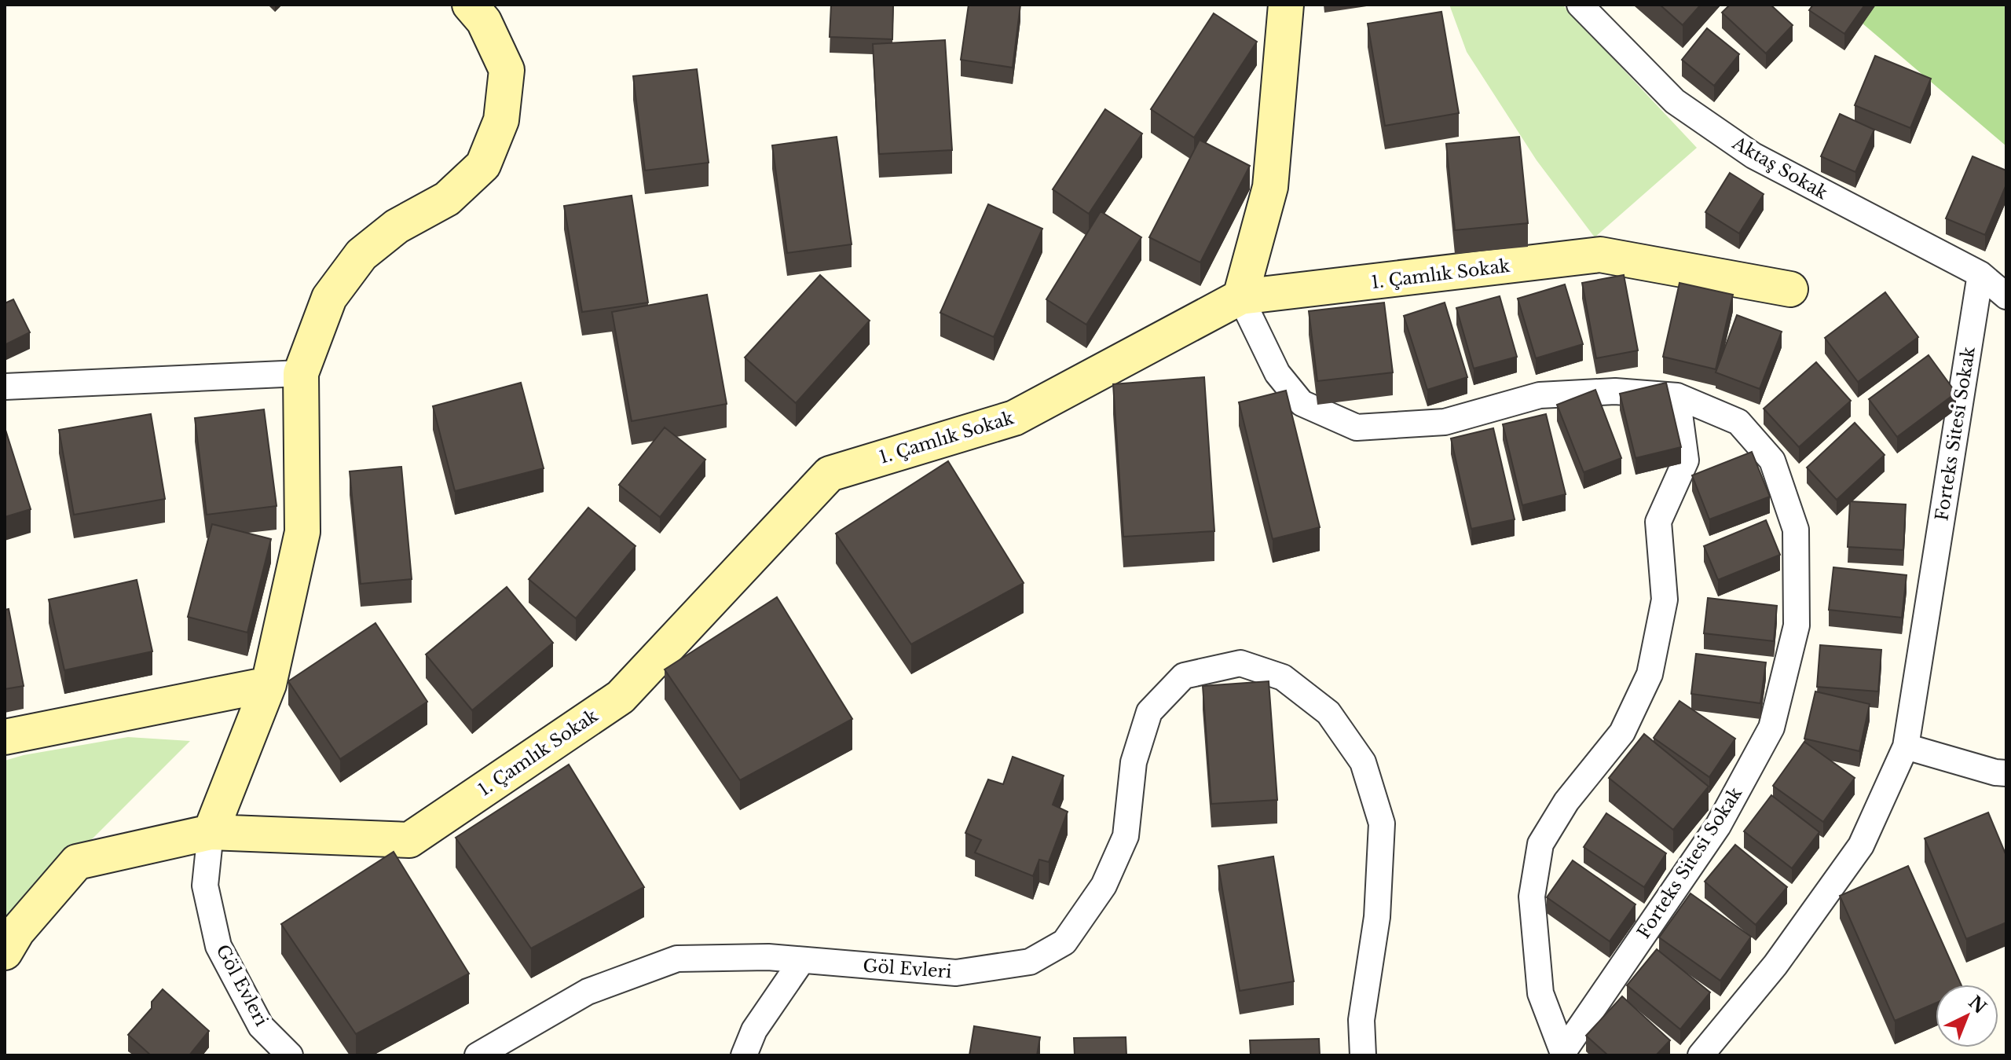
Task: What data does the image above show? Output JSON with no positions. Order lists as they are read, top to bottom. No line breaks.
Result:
{"streets":{"street":["Aktaş Sokak","1. Çamlık Sokak","Forteks Sitesi Sokak","Göl Evleri"]},"crossings":[["Aktaş Sokak","Forteks Sitesi Sokak"],["1. Çamlık Sokak","Forteks Sitesi Sokak"],["1. Çamlık Sokak","Göl Evleri"]],"north":"top right"}
